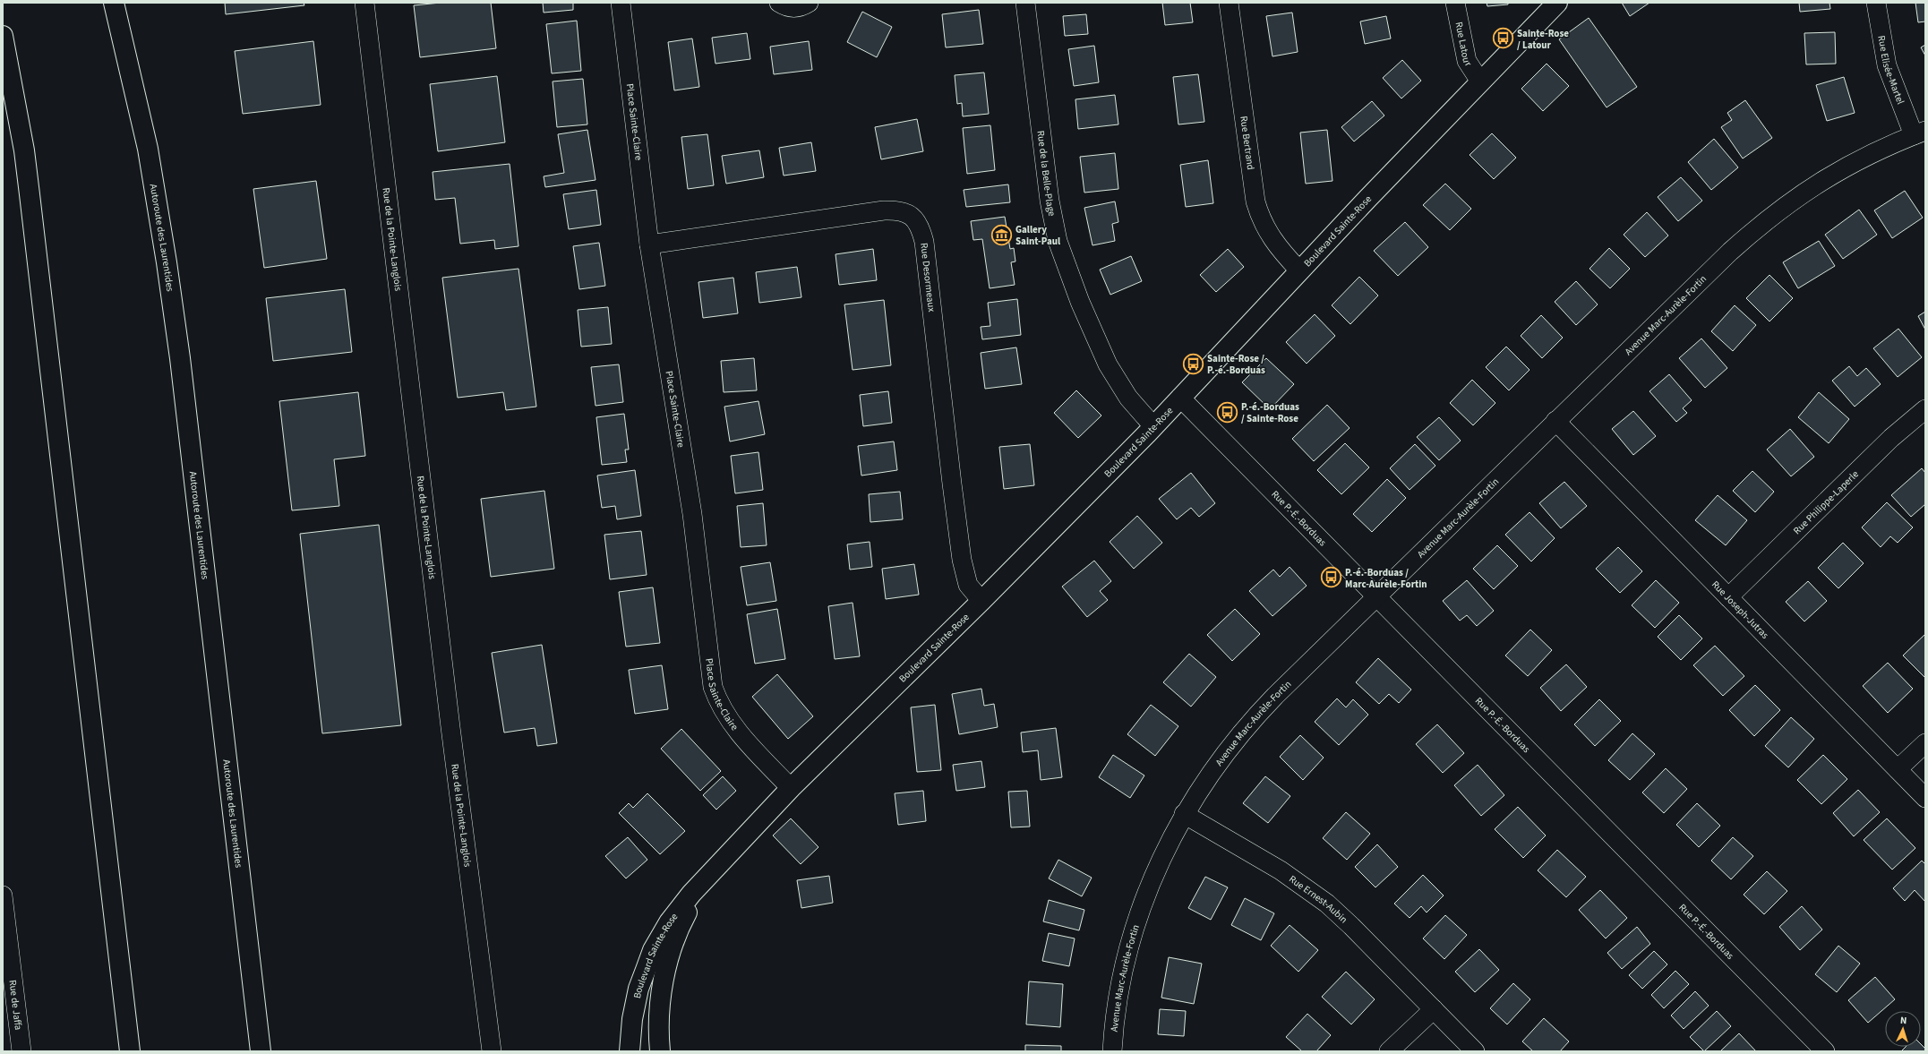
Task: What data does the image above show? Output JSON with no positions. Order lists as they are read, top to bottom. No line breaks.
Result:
{"streets":{"main road":["Boulevard Sainte-Rose","Autoroute des Laurentides"],"street":["Rue Latour","Rue Elisée-Martel","Place Sainte-Claire","Rue Bertrand","Rue de la Belle-Plage","Rue de la Pointe-Langlois","Rue Desormeaux","Avenue Marc-Aurèle-Fortin","Rue Philippe-Laperle","Rue P.-É.-Borduas","Rue Joseph-Jutras","Rue Ernest-Aubin","Rue de Jaffa"]},"crossings":[["Rue Latour","Boulevard Sainte-Rose"],["Rue Elisée-Martel","Avenue Marc-Aurèle-Fortin"],["Place Sainte-Claire","Boulevard Sainte-Rose"],["Place Sainte-Claire","Rue Desormeaux"],["Rue Bertrand","Boulevard Sainte-Rose"],["Rue de la Belle-Plage","Boulevard Sainte-Rose"],["Boulevard Sainte-Rose","Rue Desormeaux"],["Boulevard Sainte-Rose","Rue P.-É.-Borduas"],["Avenue Marc-Aurèle-Fortin","Rue P.-É.-Borduas"],["Avenue Marc-Aurèle-Fortin","Rue Joseph-Jutras"],["Avenue Marc-Aurèle-Fortin","Rue Ernest-Aubin"],["Rue Philippe-Laperle","Rue Joseph-Jutras"]],"places":{"bus stop":["Sainte-Rose / Latour","Sainte-Rose / P.-é.-Borduas","P.-é.-Borduas / Sainte-Rose","P.-é.-Borduas / Marc-Aurèle-Fortin"],"museum":["Gallery Saint-Paul"]},"north":"top"}
